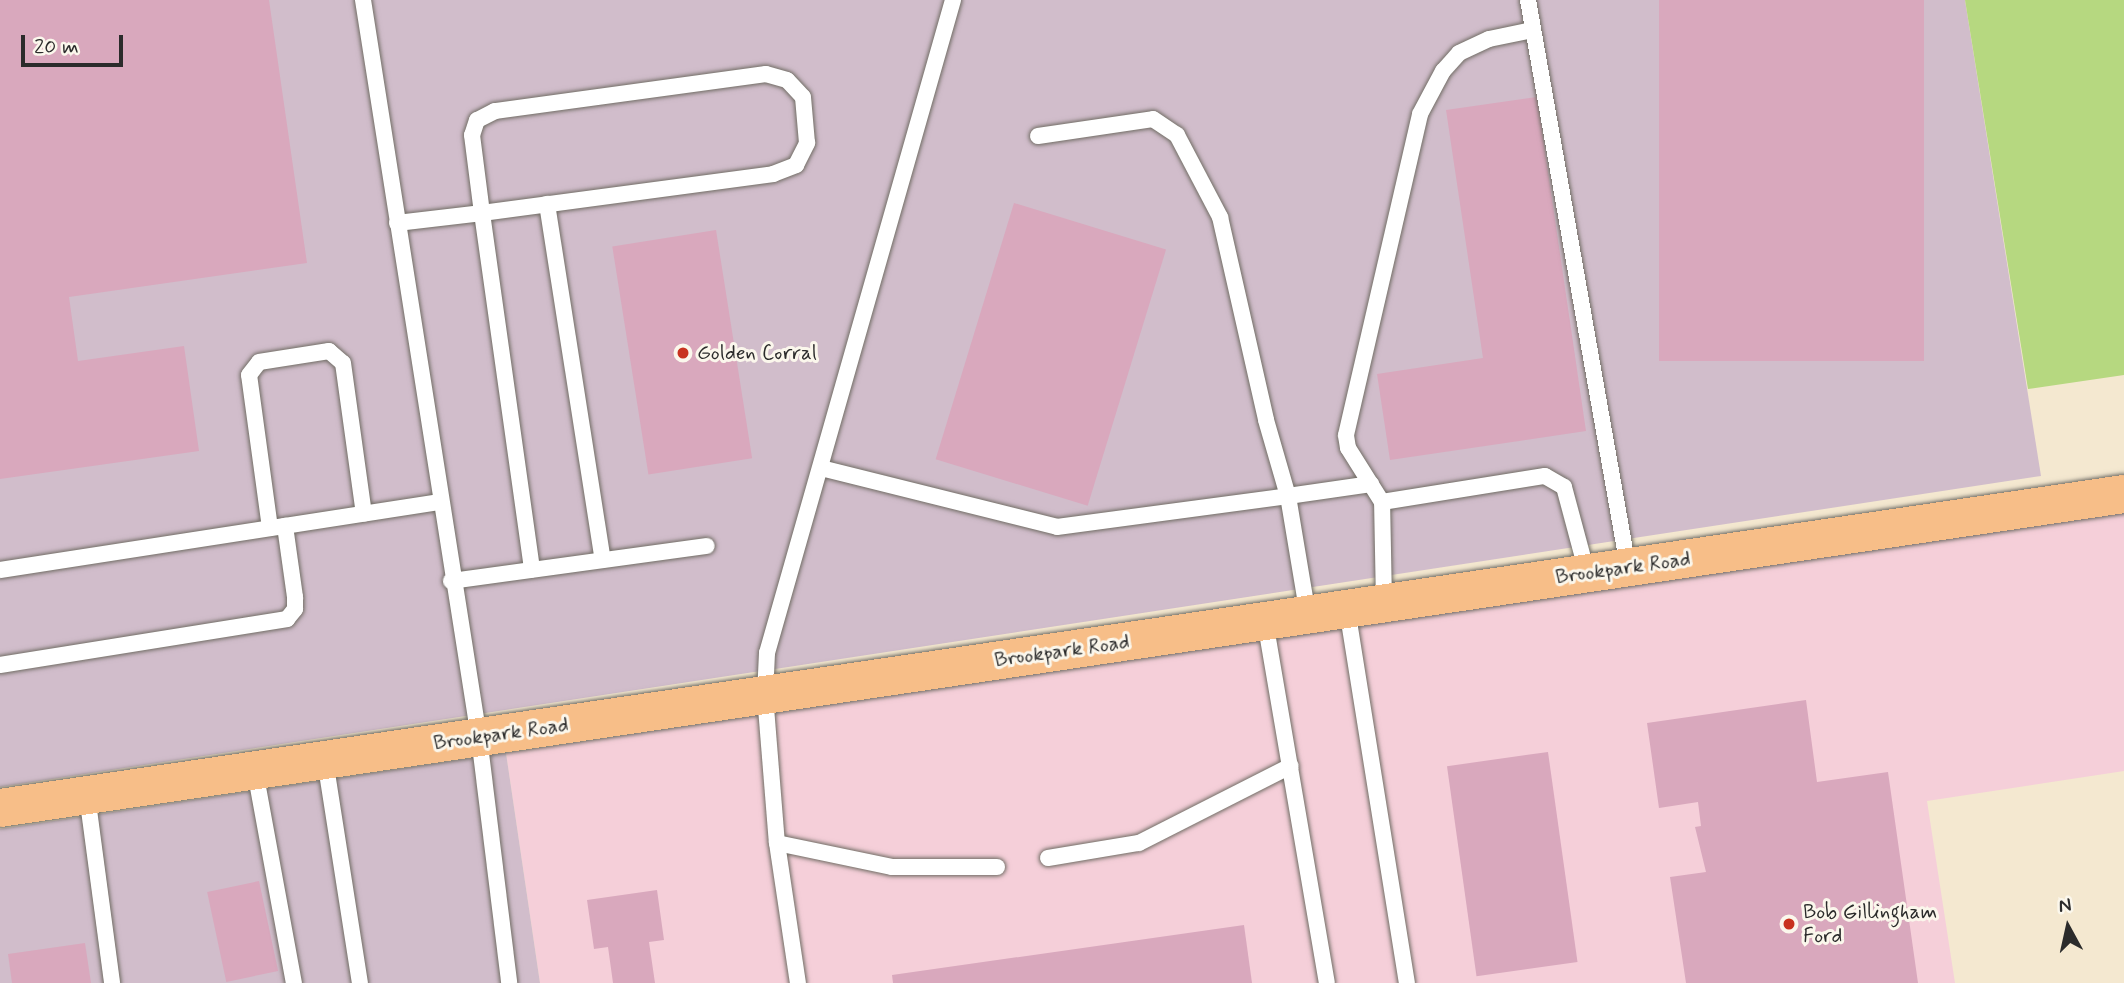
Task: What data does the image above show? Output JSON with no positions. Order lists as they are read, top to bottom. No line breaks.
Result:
{"streets":{"main road":["Brookpark Road"]},"places":["Golden Corral","Bob Gillingham Ford"],"scale_bar":"20 m","north":"top"}
